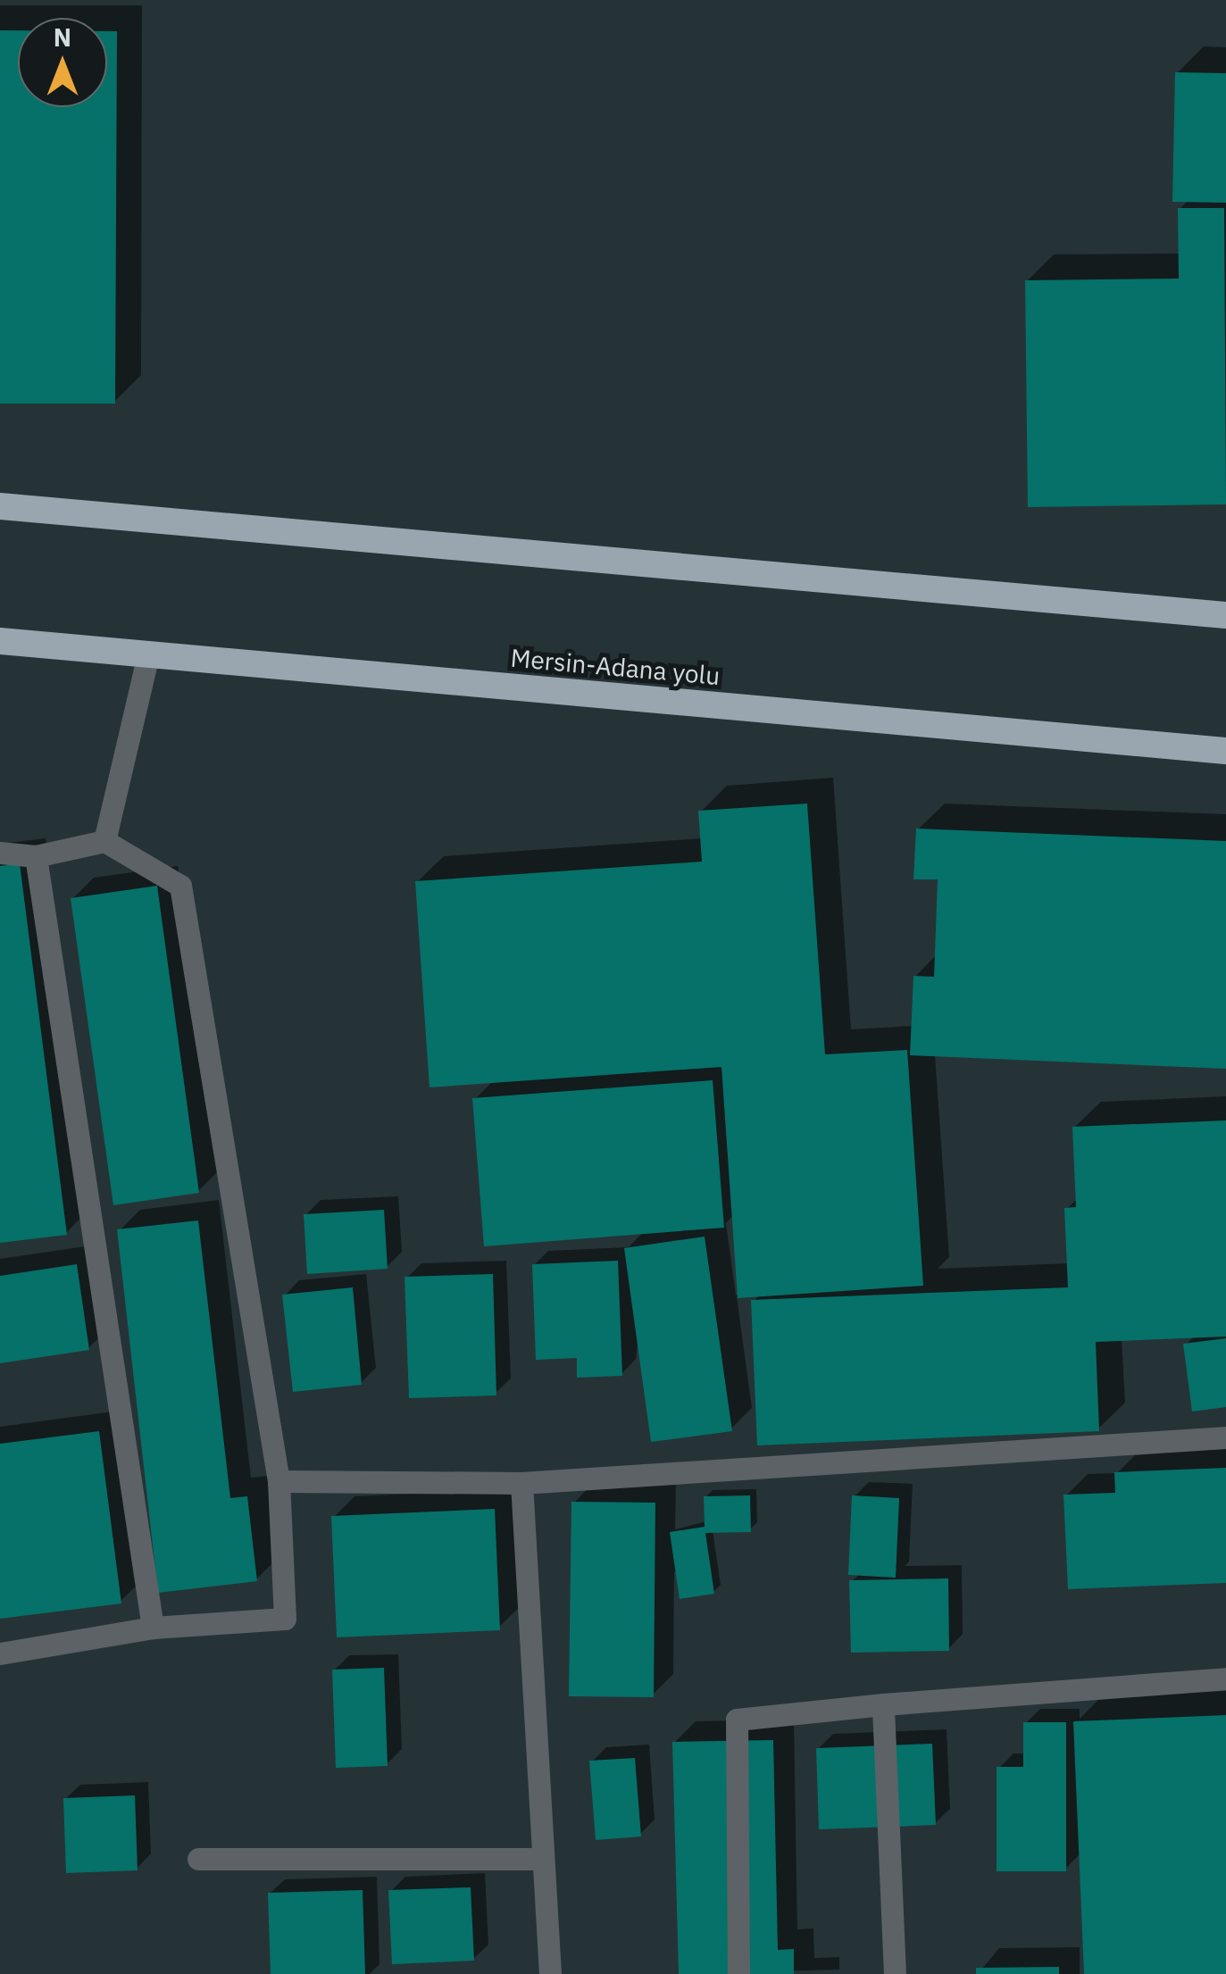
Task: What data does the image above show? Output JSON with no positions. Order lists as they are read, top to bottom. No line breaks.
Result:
{"streets":{"highway":["Mersin-Adana yolu"]},"north":"top"}
